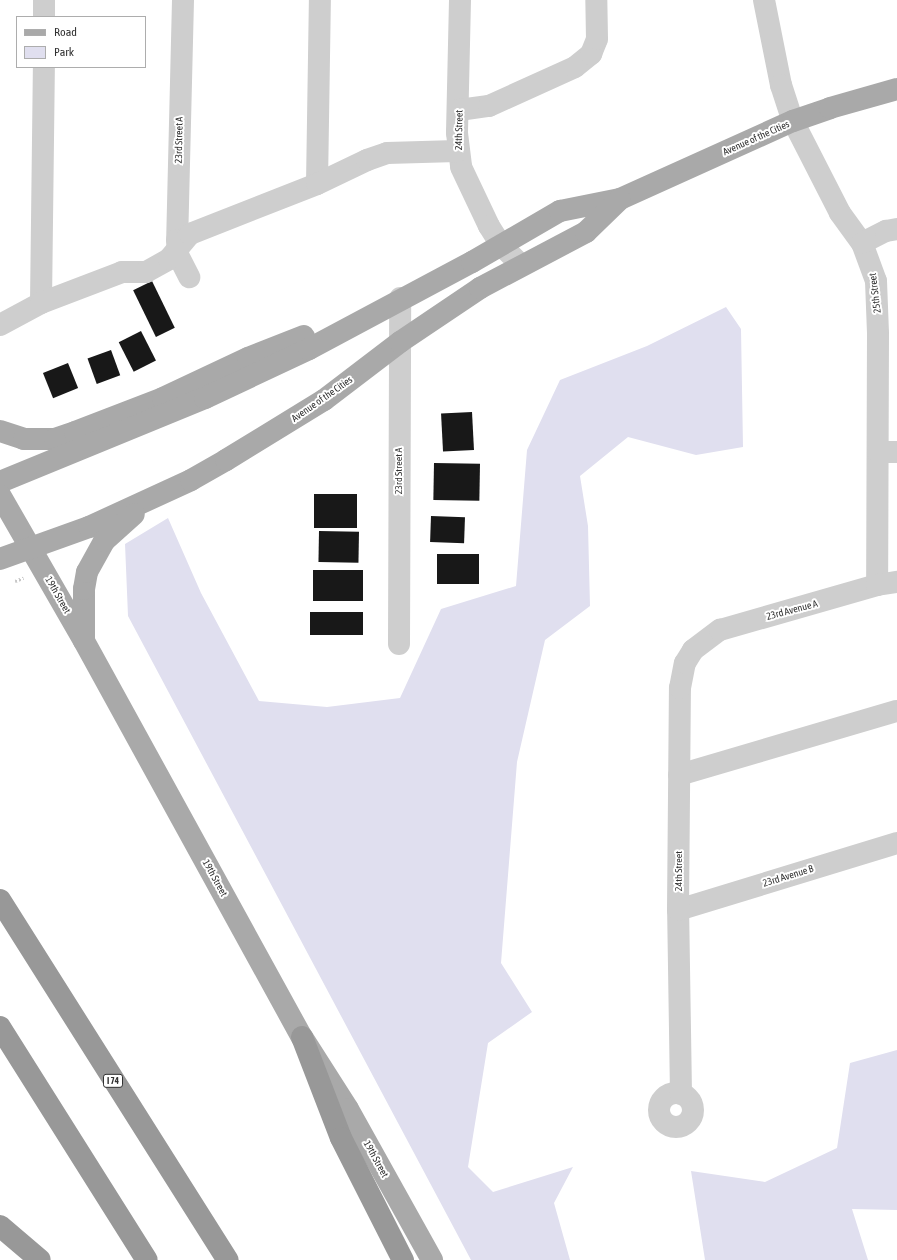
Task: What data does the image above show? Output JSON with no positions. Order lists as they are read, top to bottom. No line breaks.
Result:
{"streets":{"highway":["I 74"],"main road":["Avenue of the Cities","19th Street"],"street":["24th Street","23rd Street A","25th Street","23rd Avenue A","23rd Avenue B"]},"crossings":[["24th Street","Avenue of the Cities"],["24th Street","23rd Avenue A"],["24th Street","23rd Avenue B"],["Avenue of the Cities","23rd Street A"],["Avenue of the Cities","25th Street"],["Avenue of the Cities","19th Street"],["25th Street","23rd Avenue A"]],"legend":["Road","Park"]}
